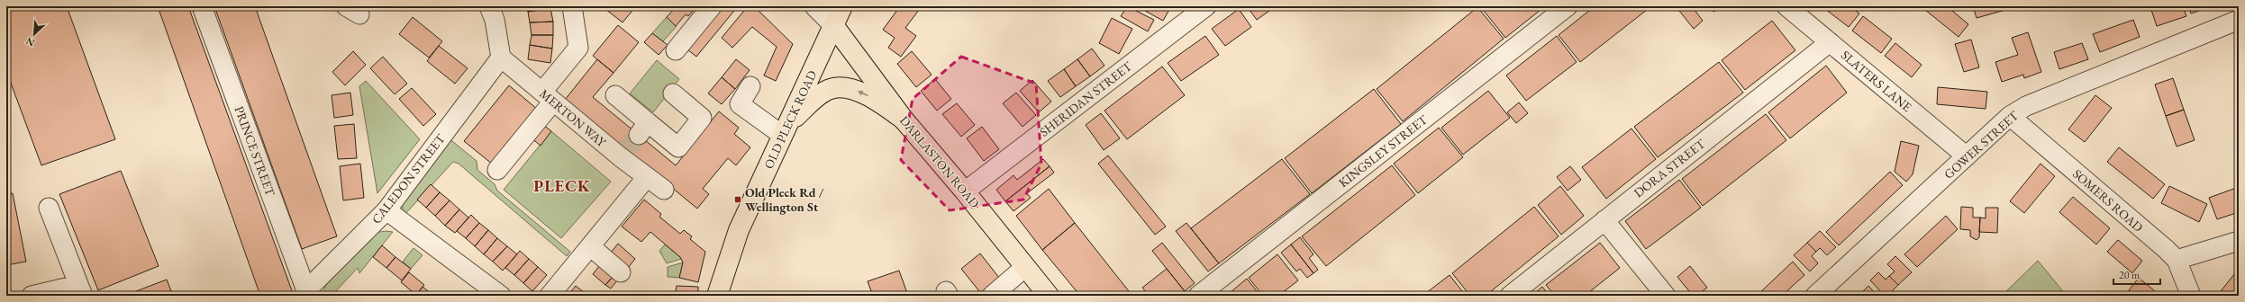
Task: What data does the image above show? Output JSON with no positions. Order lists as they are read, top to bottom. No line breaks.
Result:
{"streets":{"main road":["OLD PLECK ROAD","DARLASTON ROAD"],"street":["SLATERS LANE","SHERIDAN STREET","MERTON WAY","GOWER STREET","PRINCE STREET","KINGSLEY STREET","DORA STREET","CALEDON STREET","SOMERS ROAD"]},"crossings":[["SLATERS LANE","GOWER STREET"],["SLATERS LANE","DORA STREET"],["SHERIDAN STREET","DARLASTON ROAD"],["MERTON WAY","CALEDON STREET"],["OLD PLECK ROAD","DARLASTON ROAD"],["GOWER STREET","SOMERS ROAD"],["PRINCE STREET","CALEDON STREET"]],"districts":["PLECK"],"places":{"transit":["Old Pleck Rd / Wellington St"]},"scale_bar":"20 m","north":"bottom left"}
